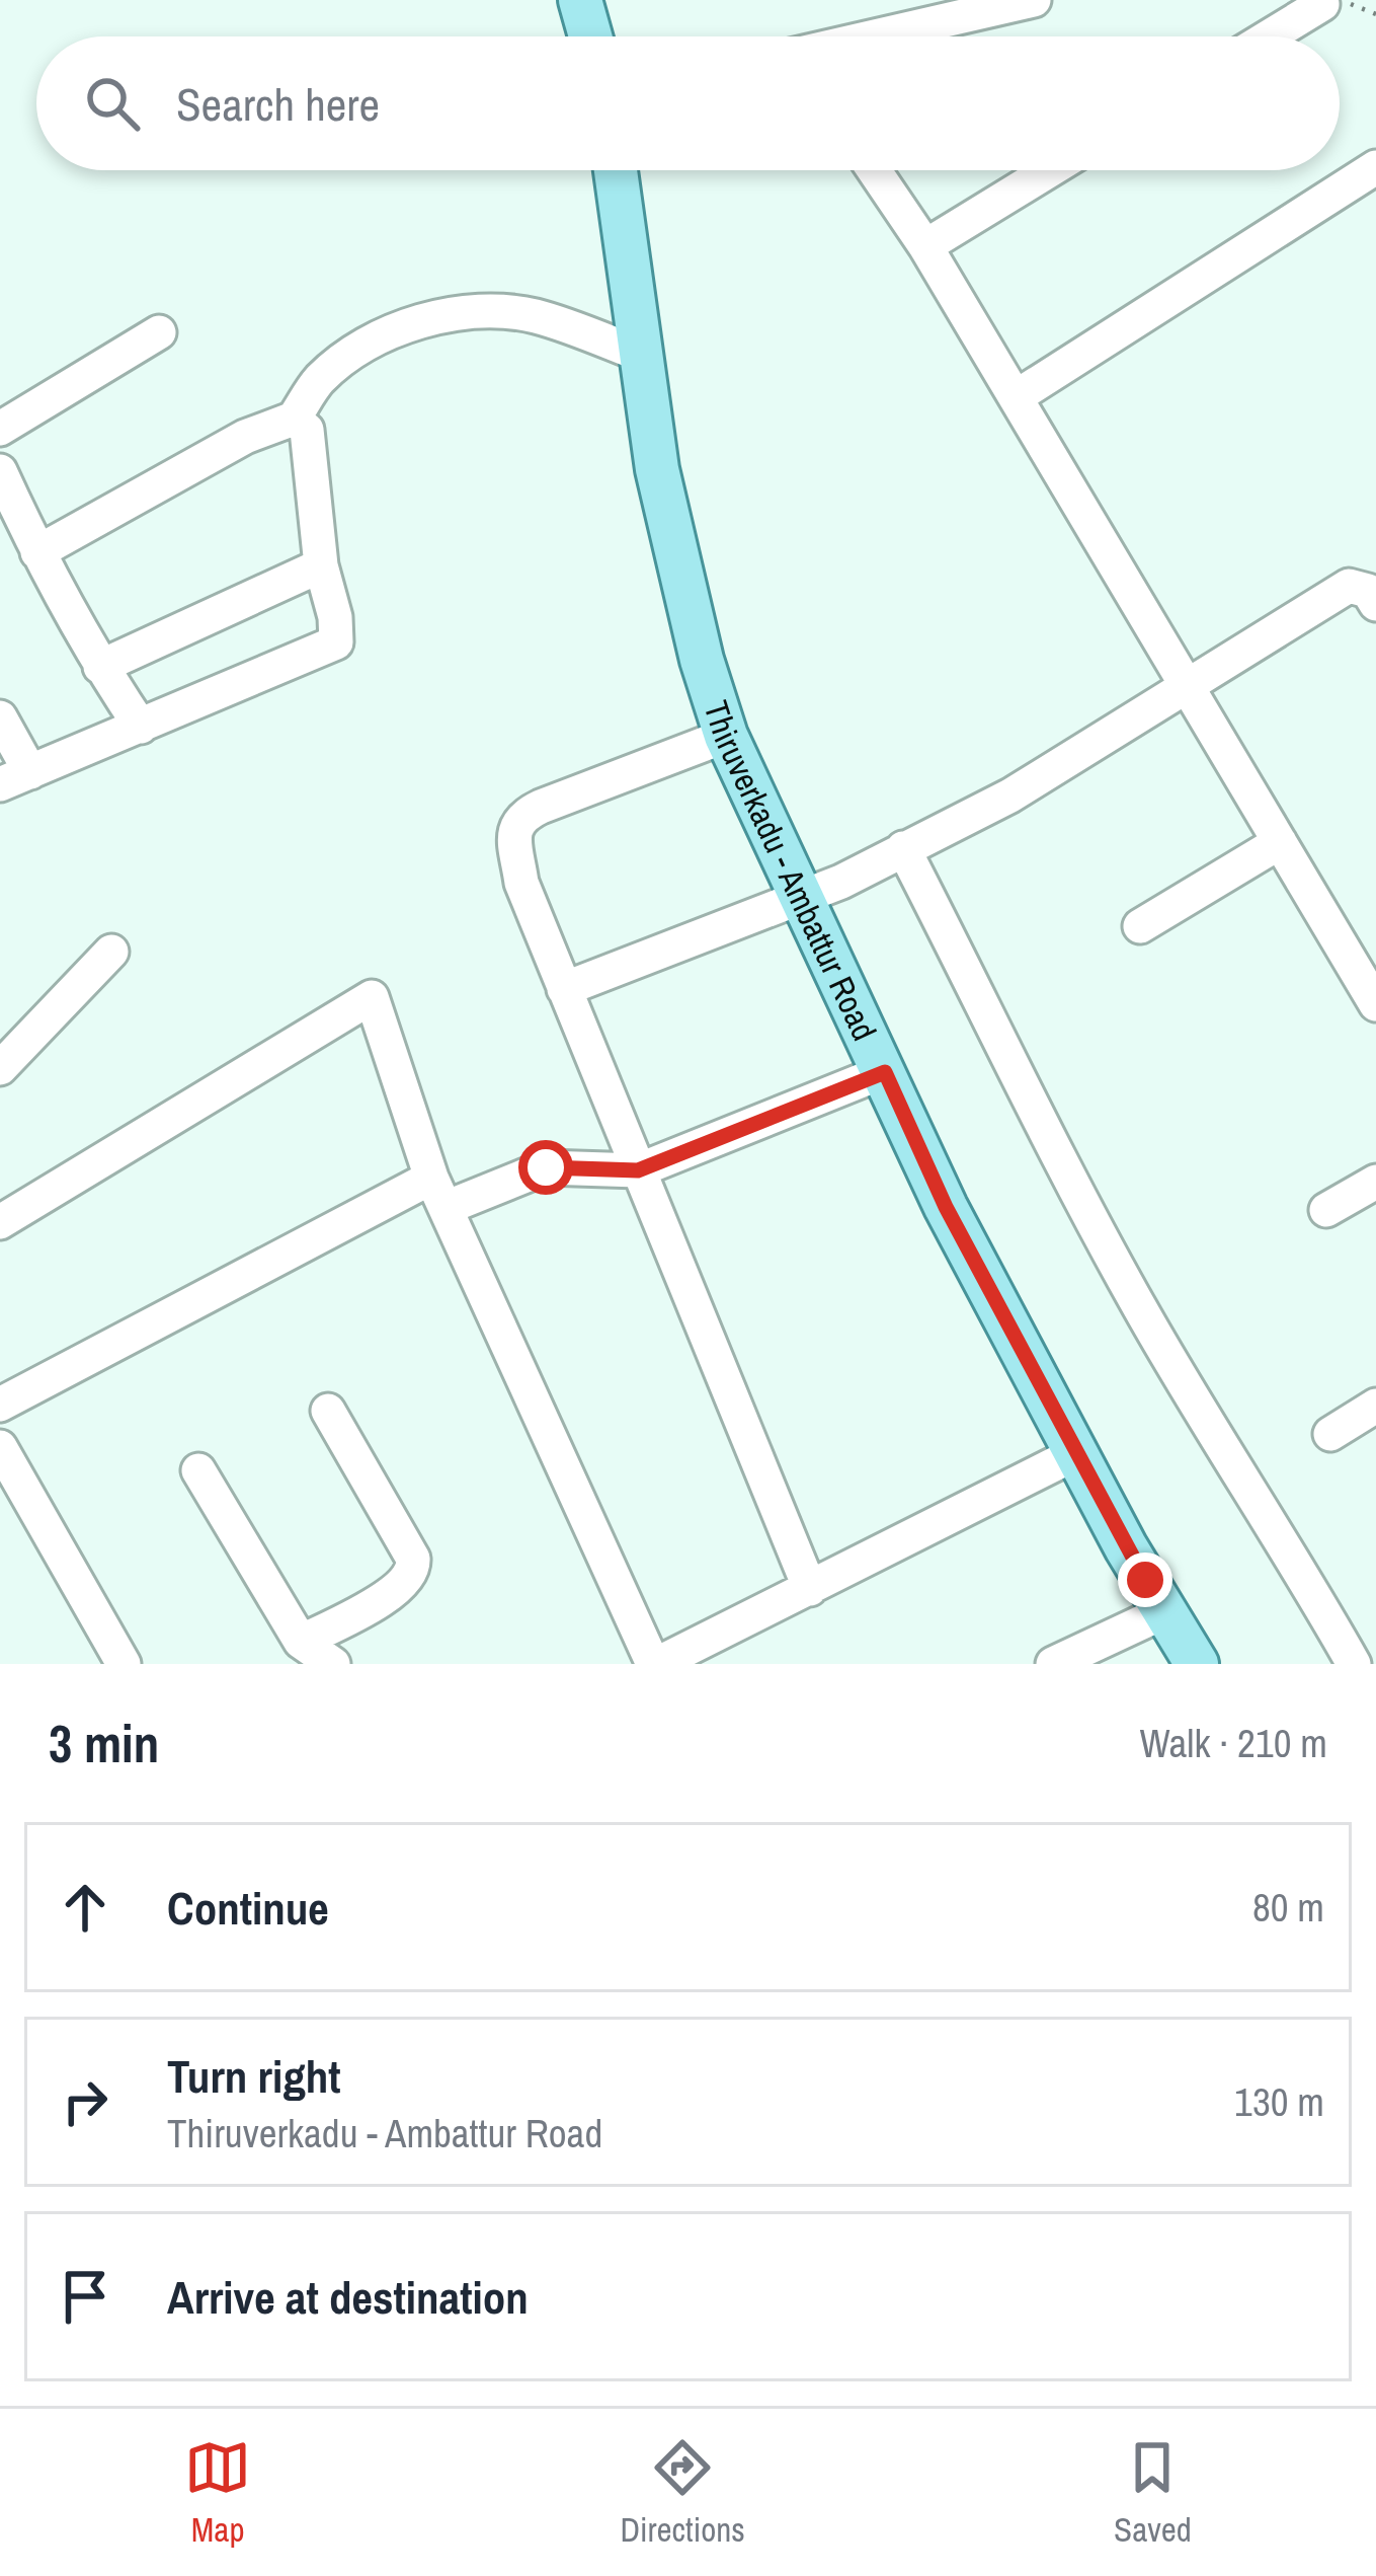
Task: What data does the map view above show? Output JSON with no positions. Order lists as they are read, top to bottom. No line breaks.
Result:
{"streets":{"main road":["Thiruverkadu - Ambattur Road"]},"page":{"search":"Search here","heading":["3 min","Walk · 210 m"],"list":[["Continue","80 m"],["Turn right","Thiruverkadu - Ambattur Road","130 m"],"Arrive at destination"],"nav":["Map","Directions","Saved"]}}
